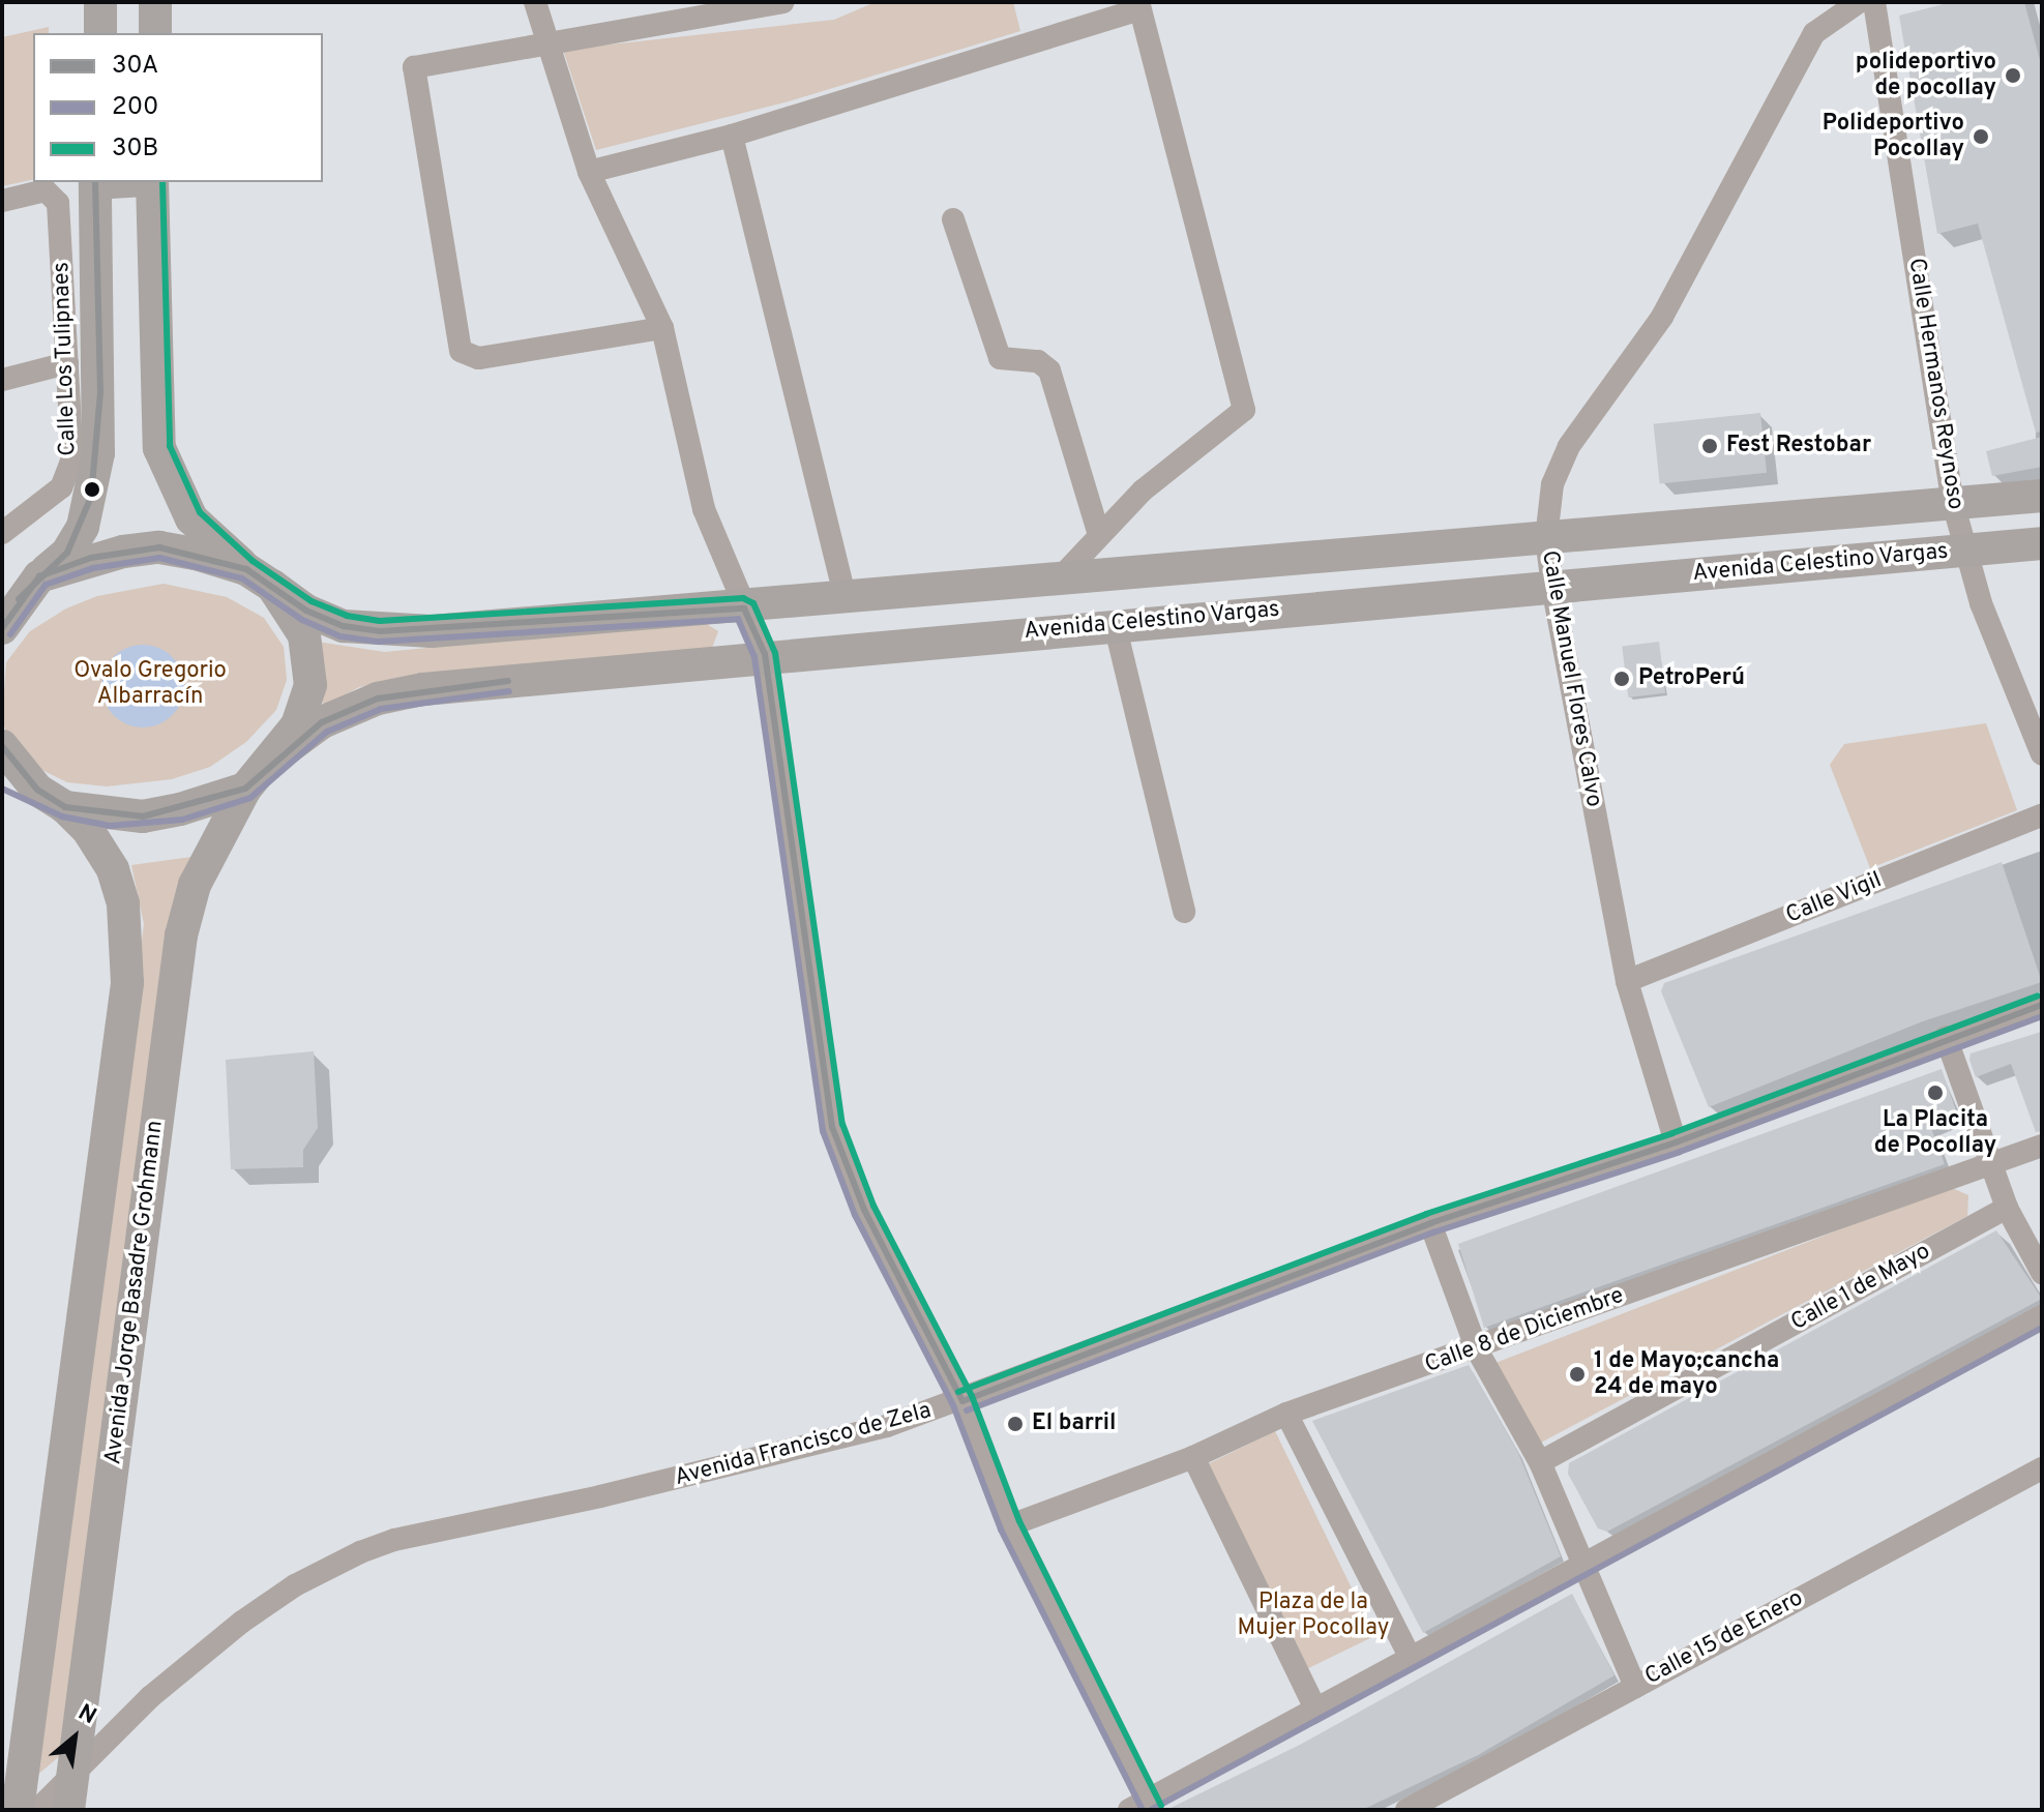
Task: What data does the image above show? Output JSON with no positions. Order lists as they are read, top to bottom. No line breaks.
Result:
{"streets":{"highway":["Avenida Celestino Vargas","Avenida Jorge Basadre Grohmann"],"street":["Calle Los Tulipnaes","Calle Hermanos Reynoso","Calle Manuel Flores Calvo","Calle Vigil","Calle 1 de Mayo","Calle 8 de Diciembre","Avenida Francisco de Zela","Calle 15 de Enero"]},"crossings":[["Calle Hermanos Reynoso","Avenida Celestino Vargas"],["Avenida Celestino Vargas","Calle Manuel Flores Calvo"],["Calle Manuel Flores Calvo","Calle Vigil"],["Calle Manuel Flores Calvo","Avenida Francisco de Zela"],["Avenida Jorge Basadre Grohmann","Avenida Francisco de Zela"]],"parks":["Ovalo Gregorio Albarracín","Plaza de la Mujer Pocollay"],"places":["polideportivo de pocollay","Polideportivo Pocollay","Fest Restobar","PetroPerú","La Placita de Pocollay","1 de Mayo;cancha 24 de mayo","El barril"],"lines":["transit line 30A","transit line 30B","transit line 200"],"legend":["30A","200","30B"],"north":"top right"}
